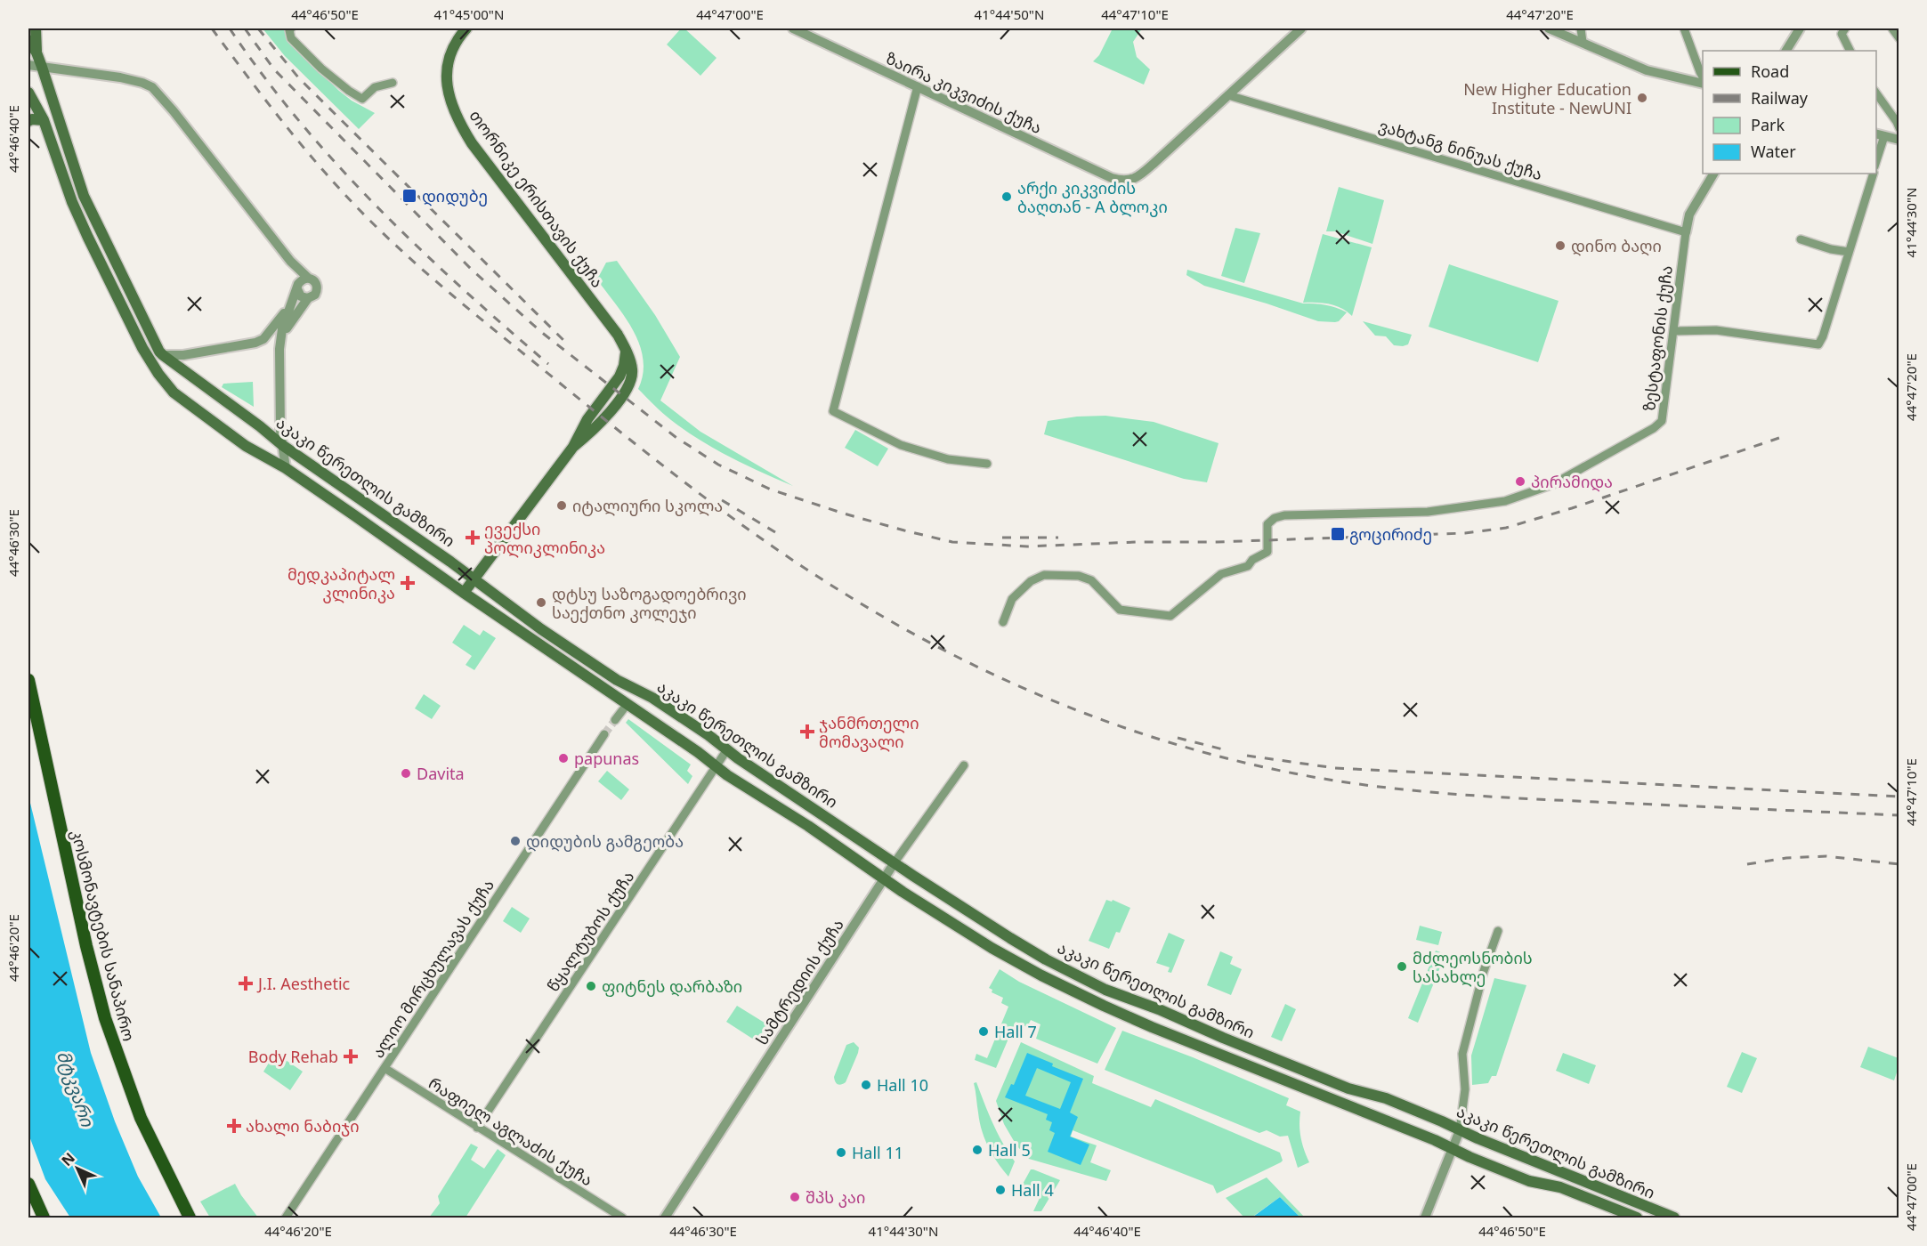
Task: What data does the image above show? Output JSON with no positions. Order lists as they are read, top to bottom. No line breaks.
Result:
{"streets":{"main road":["თორნიკე ერისთავის ქუჩა","აკაკი წერეთლის გამზირი","კოსმონავტების სანაპირო"],"street":["ზაირა კიკვიძის ქუჩა","ვახტანგ ნინუას ქუჩა","ზესტაფონის ქუჩა","წყალტუბოს ქუჩა","ალიო მირცხულავას ქუჩა","სამტრედიის ქუჩა","რაფიელ აგლაძის ქუჩა"]},"crossings":[["ზაირა კიკვიძის ქუჩა","ვახტანგ ნინუას ქუჩა"],["ვახტანგ ნინუას ქუჩა","ზესტაფონის ქუჩა"],["თორნიკე ერისთავის ქუჩა","აკაკი წერეთლის გამზირი"],["აკაკი წერეთლის გამზირი","წყალტუბოს ქუჩა"],["აკაკი წერეთლის გამზირი","სამტრედიის ქუჩა"],["წყალტუბოს ქუჩა","რაფიელ აგლაძის ქუჩა"],["ალიო მირცხულავას ქუჩა","რაფიელ აგლაძის ქუჩა"]],"water":["მტკვარი"],"places":{"other":["New Higher Education Institute - NewUNI","არქი კიკვიძის ბაღთან - A ბლოკი","დინო ბაღი","პირამიდა","იტალიური სკოლა","დტსუ საზოგადოებრივი საექთნო კოლეჯი","papunas","Davita","დიდუბის გამგეობა","მძლეოსნობის სასახლე","ფიტნეს დარბაზი","Hall 7","Hall 10","Hall 5","Hall 11","Hall 4","შპს კაი"],"transit":["დიდუბე","გოცირიძე"],"health":["ევექსი პოლიკლინიკა","მედკაპიტალ კლინიკა","ჯანმრთელი მომავალი","J.I. Aesthetic","Body Rehab","ახალი ნაბიჯი"]},"legend":["Road","Railway","Park","Water"],"north":"top left","coordinates":["44°46'50\"E","41°45'00\"N","44°47'00\"E","41°44'50\"N","44°47'10\"E","44°47'20\"E","44°46'40\"E","41°44'30\"N","44°46'30\"E","44°46'20\"E"]}
